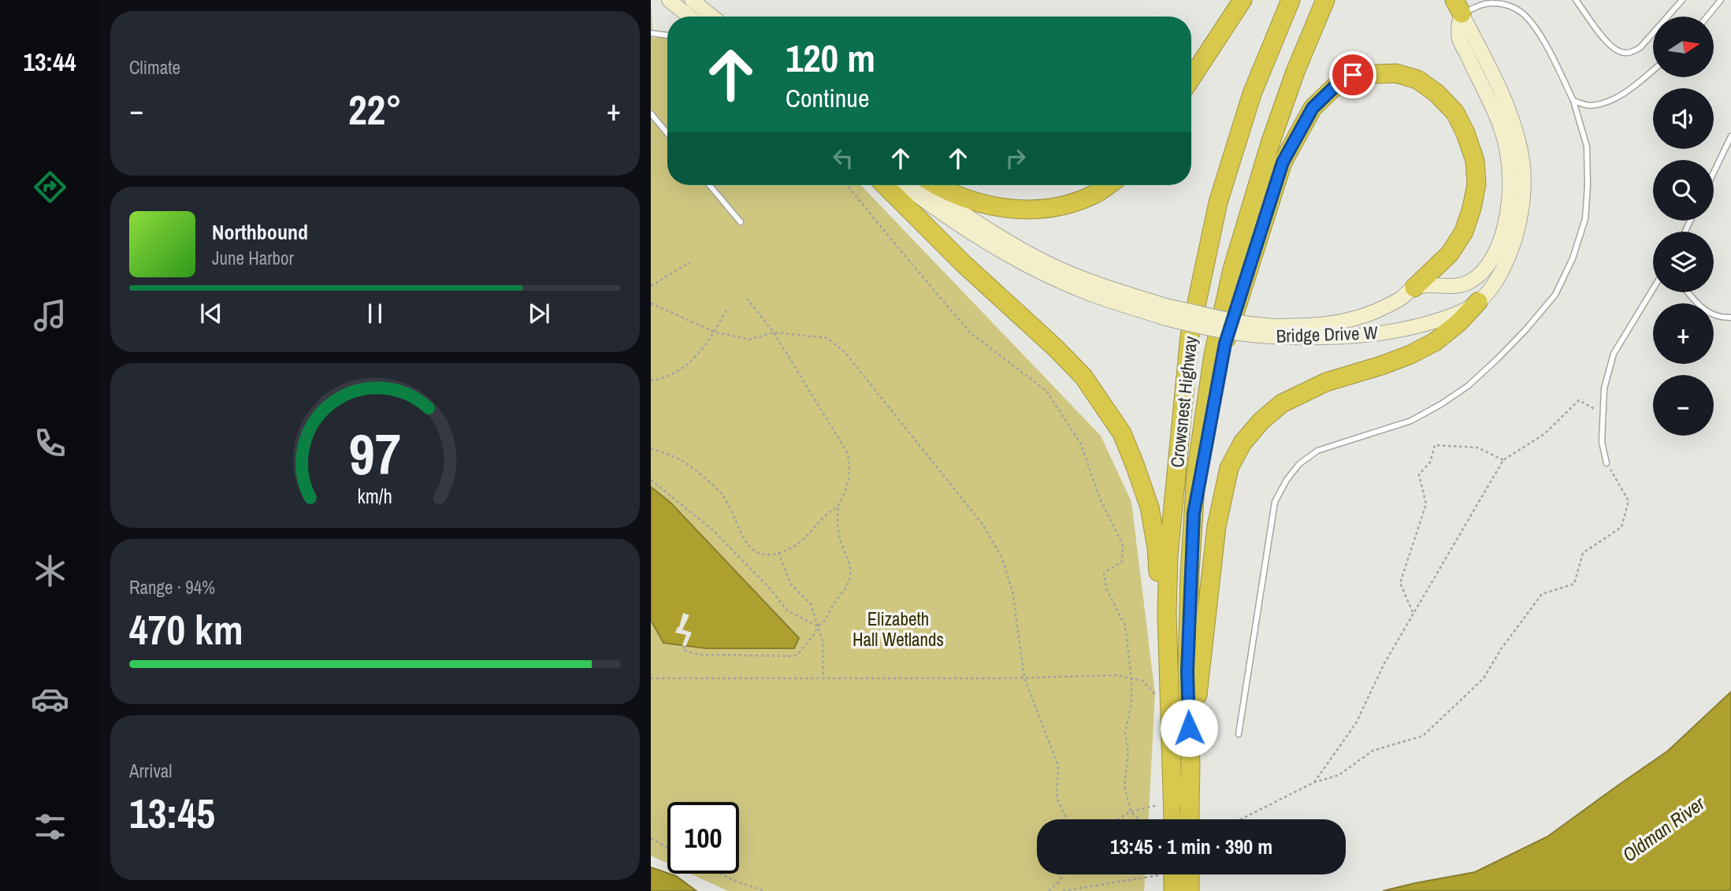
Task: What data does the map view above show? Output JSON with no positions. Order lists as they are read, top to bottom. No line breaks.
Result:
{"streets":{"highway":["Crowsnest Highway"],"street":["Bridge Drive W"]},"water":["Oldman River"],"parks":["Elizabeth Hall Wetlands"],"north":"right","page":{"tabs":"13:44","tile":["Climate",["Range · 94%","470 km"],["Arrival","13:45"]],"map_buttons":["+","−"],"turn":["120 m","Continue"],"heat":["−","22°","+"],"song":["Northbound","June Harbor"],"limit":"100","trip":"13:45 · 1 min · 390 m","gauge":["97","km/h"]}}
